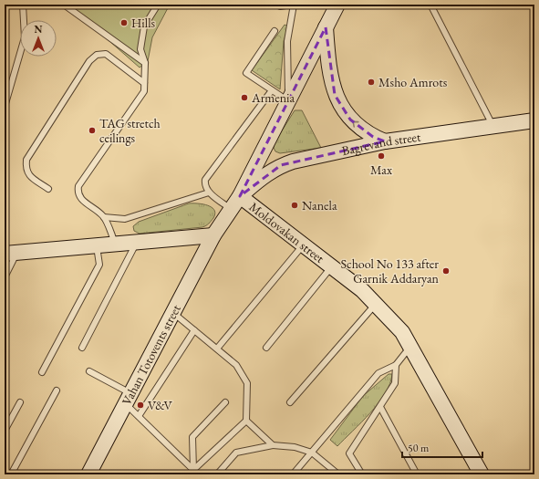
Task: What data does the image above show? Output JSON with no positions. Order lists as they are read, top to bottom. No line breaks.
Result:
{"streets":{"street":["Bagrevand street","Moldovakan street","Vahan Totovents street"]},"crossings":[["Bagrevand street","Moldovakan street"],["Moldovakan street","Vahan Totovents street"]],"places":["Hills","Msho Amrots","Armenia","TAG stretch ceilings","Max","Nanela","School No 133 after Garnik Addaryan","V&V"],"scale_bar":"50 m","north":"top"}
